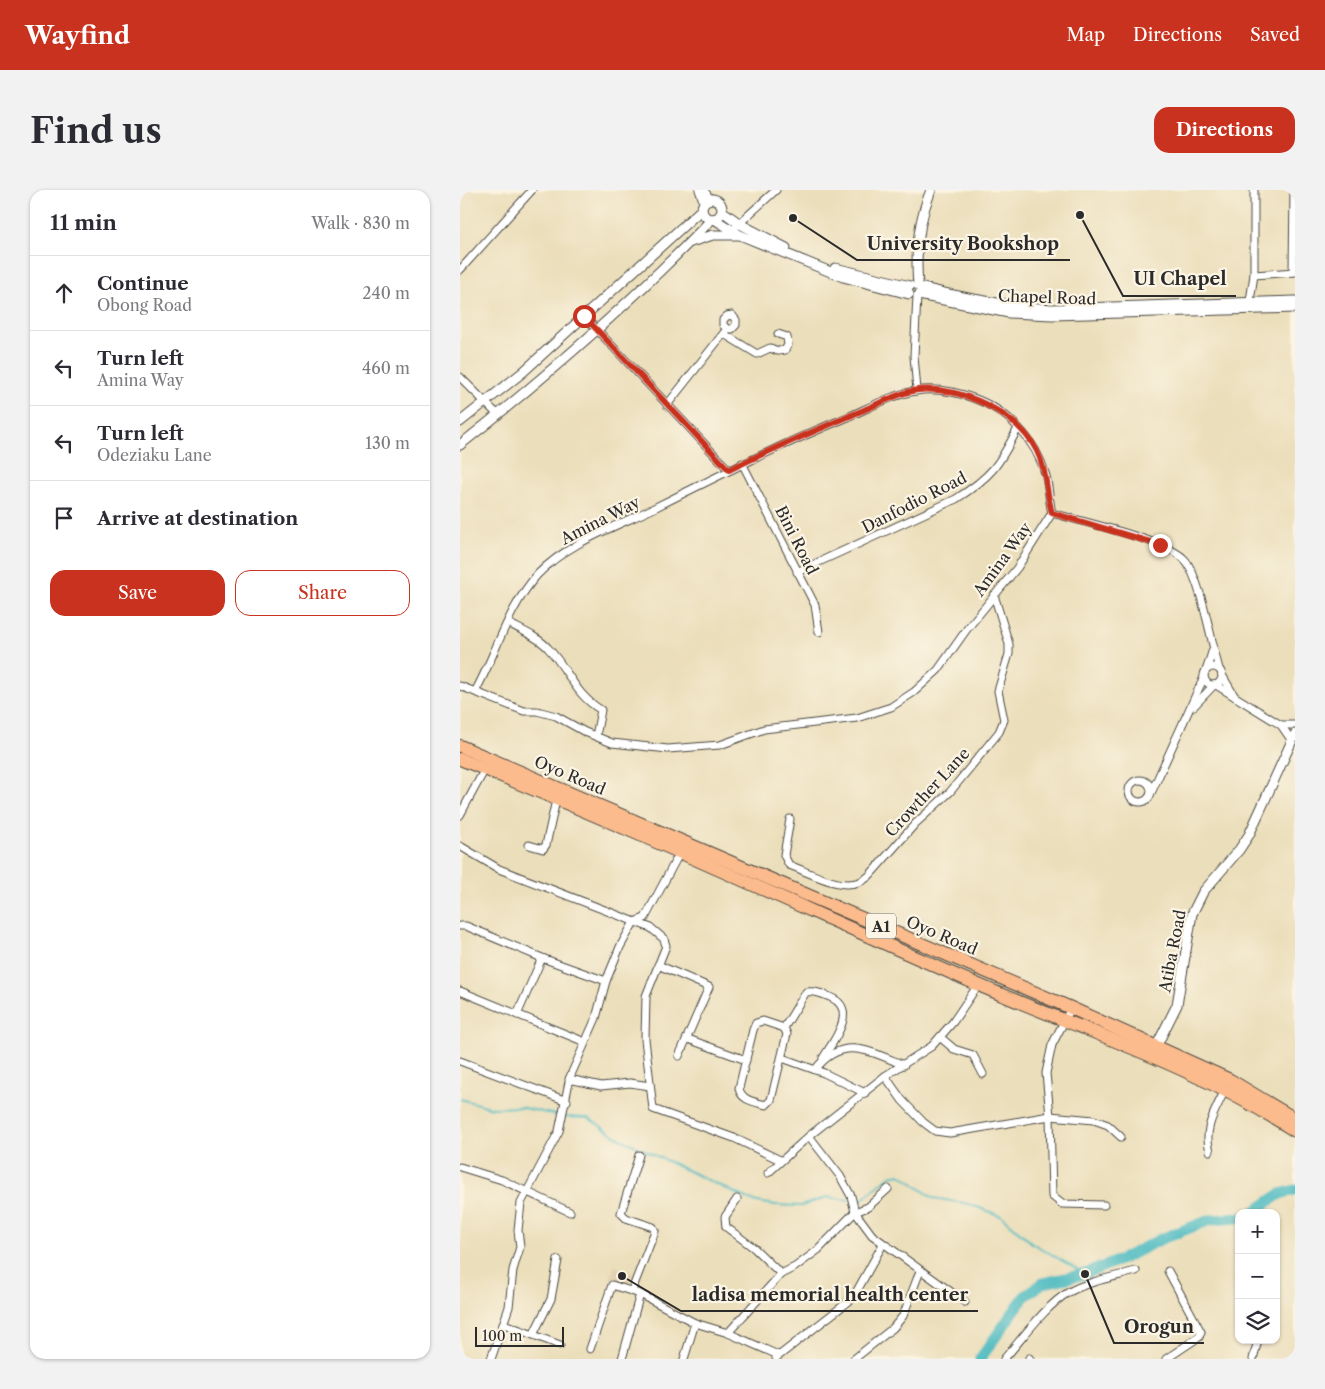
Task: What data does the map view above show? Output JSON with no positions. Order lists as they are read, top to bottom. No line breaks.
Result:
{"streets":{"highway":["Oyo Road","A1"],"street":["Chapel Road","Danfodio Road","Amina Way","Bini Road","Crowther Lane","Atiba Road"]},"crossings":[["Danfodio Road","Amina Way"],["Danfodio Road","Bini Road"],["Amina Way","Bini Road"],["Amina Way","Crowther Lane"],["Oyo Road","Atiba Road"]],"places":["UI Chapel","University Bookshop","Orogun","ladisa memorial health center"],"scale_bar":"100 m","page":{"header":"Wayfind","nav":["Map","Directions","Saved"],"buttons":["Directions",["Save","Share"]],"title":"Find us","heading":["11 min","Walk · 830 m"],"list":[["Continue","Obong Road","240 m"],["Turn left","Amina Way","460 m"],["Turn left","Odeziaku Lane","130 m"],"Arrive at destination"],"map_buttons":["+","−"],"scale":"100 m"}}
